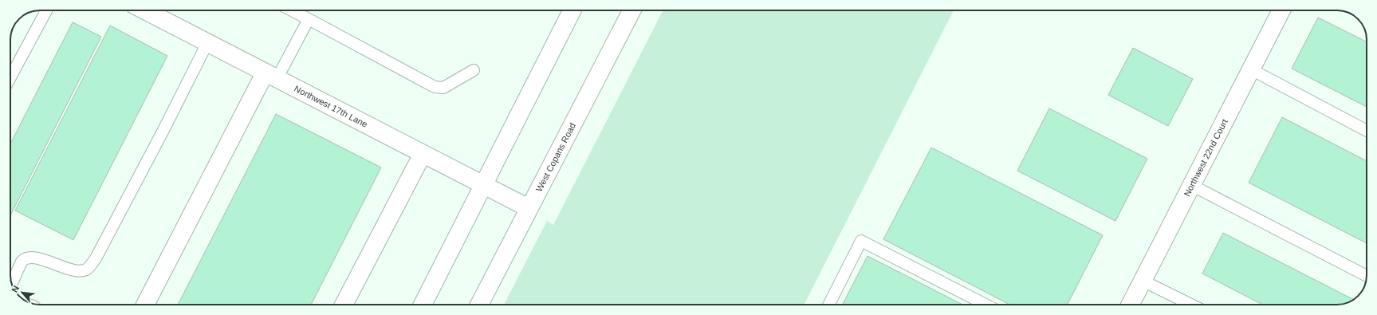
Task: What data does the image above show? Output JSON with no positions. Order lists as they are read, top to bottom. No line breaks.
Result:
{"streets":{"street":["Northwest 17th Lane","West Copans Road","Northwest 22nd Court"]},"crossings":[["Northwest 17th Lane","West Copans Road"]],"north":"top left"}
